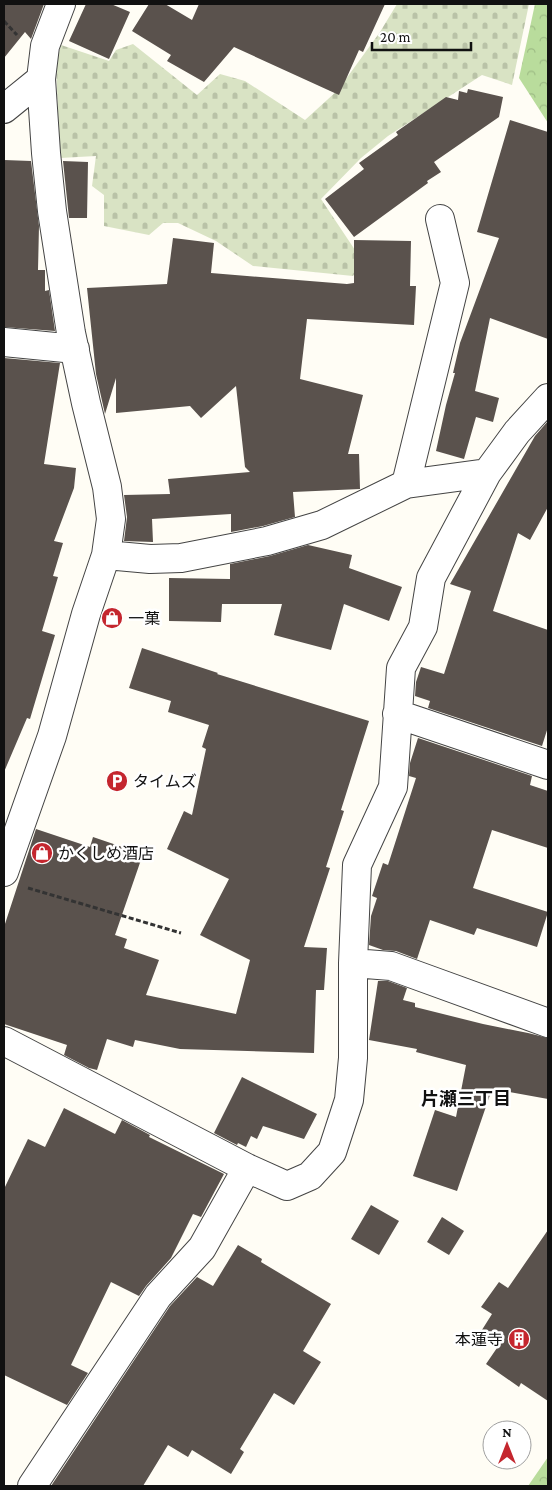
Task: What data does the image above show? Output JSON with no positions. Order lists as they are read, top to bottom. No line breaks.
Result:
{"districts":["片瀬三丁目"],"places":{"shop":["一菓","かくしめ酒店"],"parking":["タイムズ"],"building":["本蓮寺"]},"scale_bar":"20 m","north":"top"}
